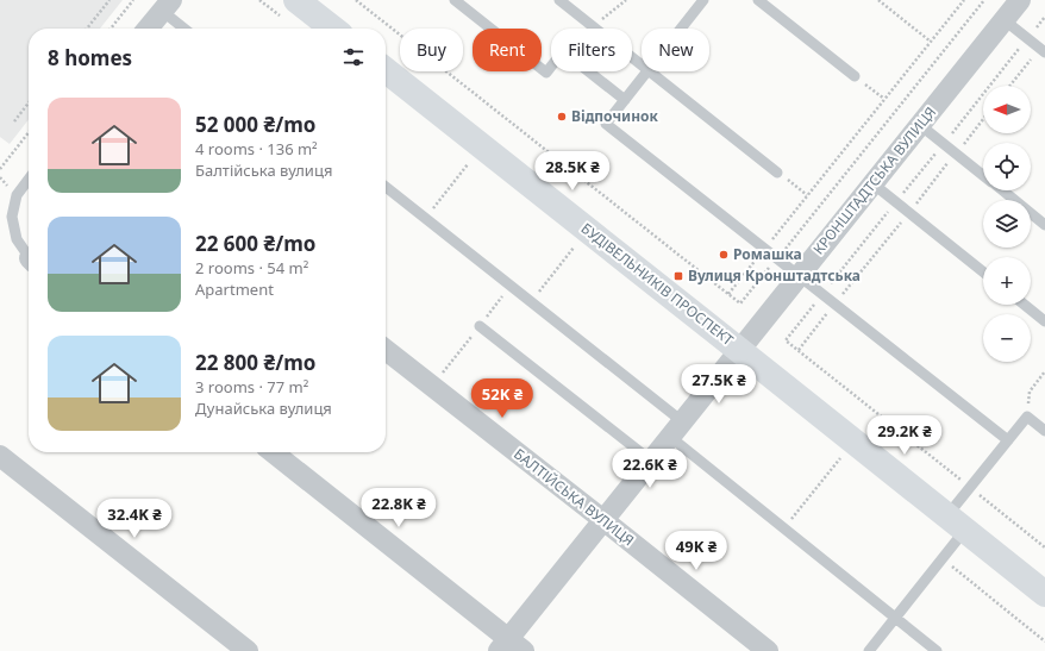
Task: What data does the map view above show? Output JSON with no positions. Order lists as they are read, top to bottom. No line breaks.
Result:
{"streets":{"main road":["БУДІВЕЛЬНИКІВ ПРОСПЕКТ"],"street":["КРОНШТАДТСЬКА ВУЛИЦЯ","БАЛТІЙСЬКА ВУЛИЦЯ"]},"crossings":[["КРОНШТАДТСЬКА ВУЛИЦЯ","БУДІВЕЛЬНИКІВ ПРОСПЕКТ"],["КРОНШТАДТСЬКА ВУЛИЦЯ","БАЛТІЙСЬКА ВУЛИЦЯ"]],"places":{"other":["Відпочинок","Ромашка"],"transit":["Вулиця Кронштадтська"]},"north":"left","page":{"chip":["Buy","Rent","Filters","New"],"heading":"8 homes","map_buttons":["+","−"],"list":[{"name":"52 000 ₴/mo","note":"4 rooms · 136 m² · Балтійська вулиця"},{"name":"22 600 ₴/mo","note":"2 rooms · 54 m² · Apartment"},{"name":"22 800 ₴/mo","note":"3 rooms · 77 m² · Дунайська вулиця"}],"price":["28.5K ₴","27.5K ₴","52K ₴","29.2K ₴","22.6K ₴","22.8K ₴","32.4K ₴","49K ₴"]}}
